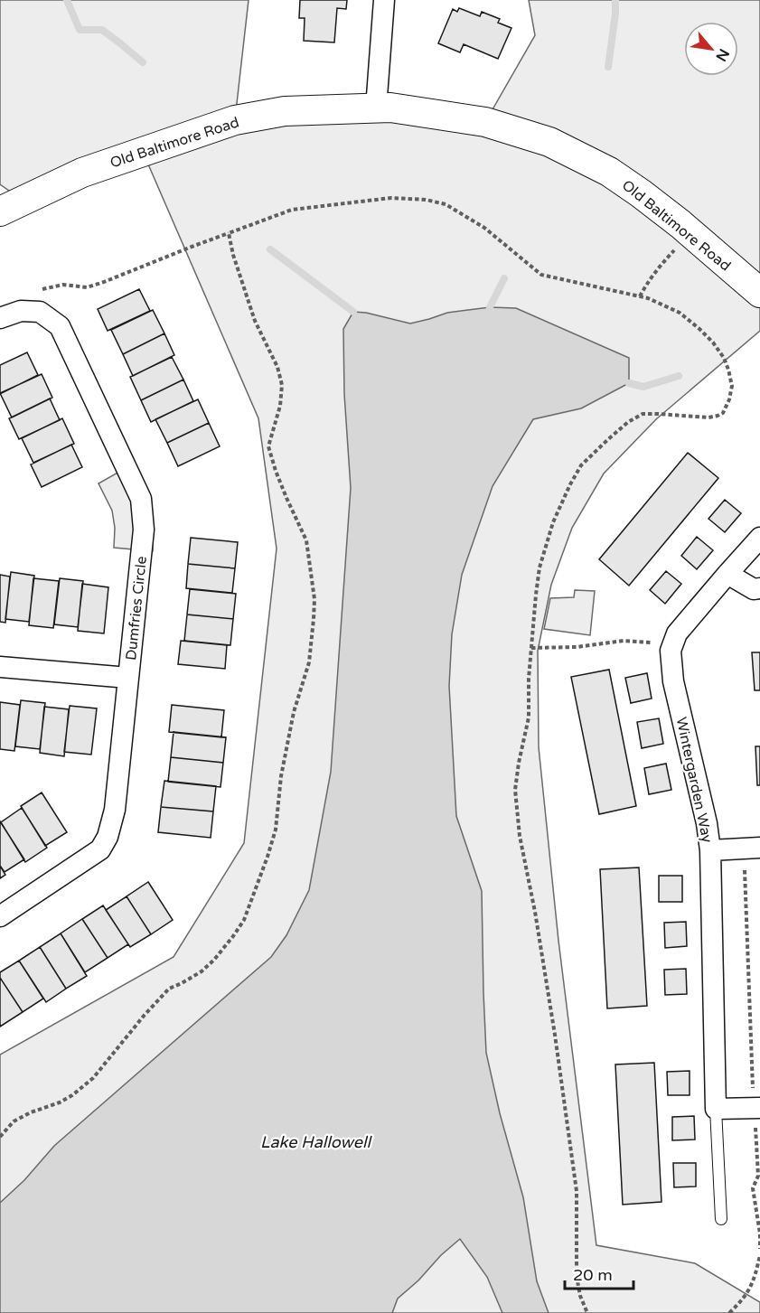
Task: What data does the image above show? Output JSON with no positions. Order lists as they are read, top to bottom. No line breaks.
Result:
{"streets":{"street":["Old Baltimore Road","Dumfries Circle","Wintergarden Way"]},"water":["Lake Hallowell"],"scale_bar":"20 m","north":"bottom right"}
